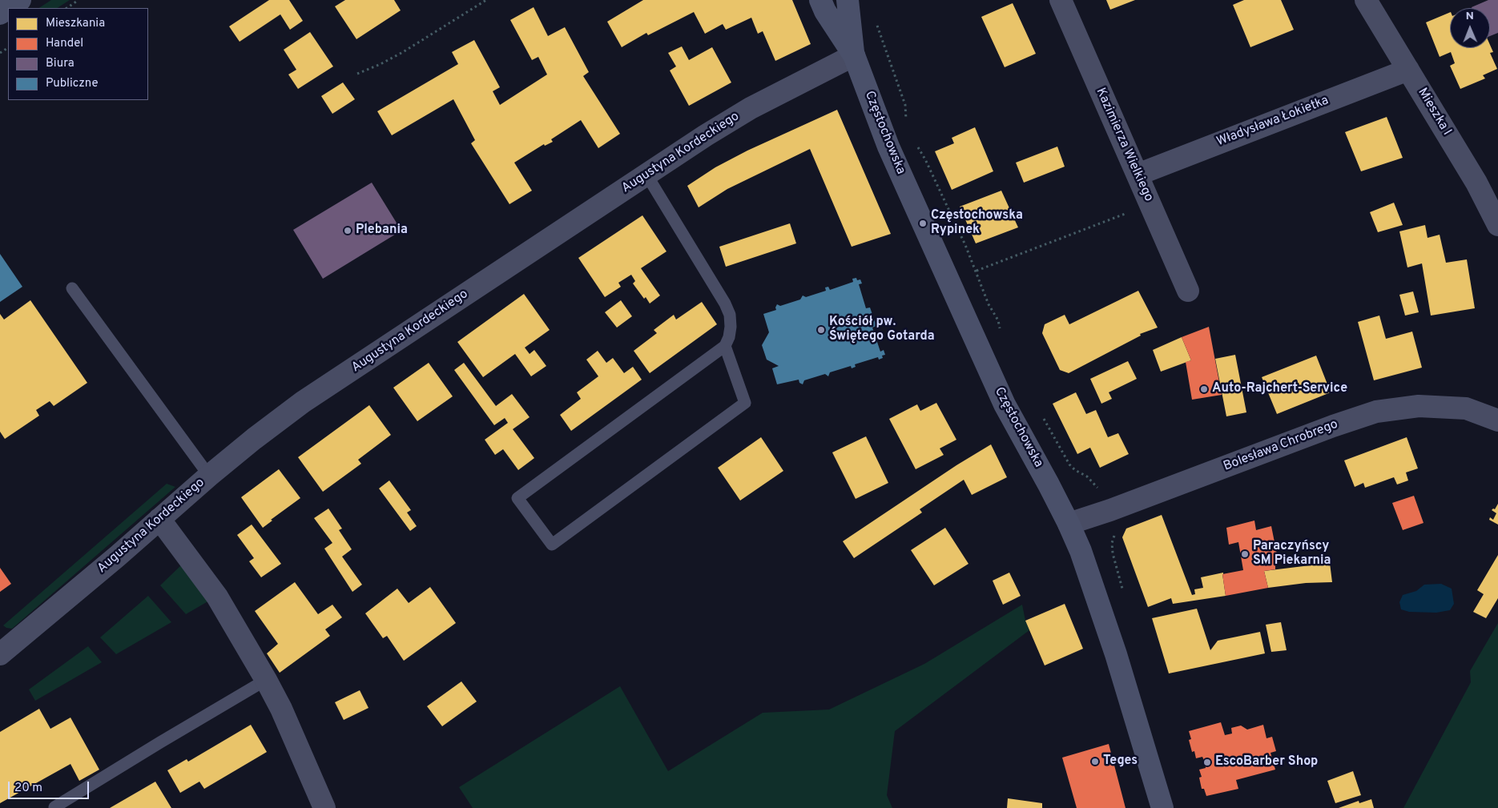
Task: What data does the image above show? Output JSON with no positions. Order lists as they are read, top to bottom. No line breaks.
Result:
{"streets":{"main road":["Częstochowska"],"street":["Mieszka I","Władysława Łokietka","Kazimierza Wielkiego","Augustyna Kordeckiego","Bolesława Chrobrego"]},"crossings":[["Mieszka I","Władysława Łokietka"],["Władysława Łokietka","Kazimierza Wielkiego"],["Częstochowska","Augustyna Kordeckiego"],["Częstochowska","Bolesława Chrobrego"]],"places":["Częstochowska Rypinek","Plebania","Kościół pw. Świętego Gotarda","Auto-Rajchert-Service","Paraczyńscy SM Piekarnia","Teges","EscoBarber Shop"],"legend":["Mieszkania","Handel","Biura","Publiczne"],"scale_bar":"20 m","north":"top"}
